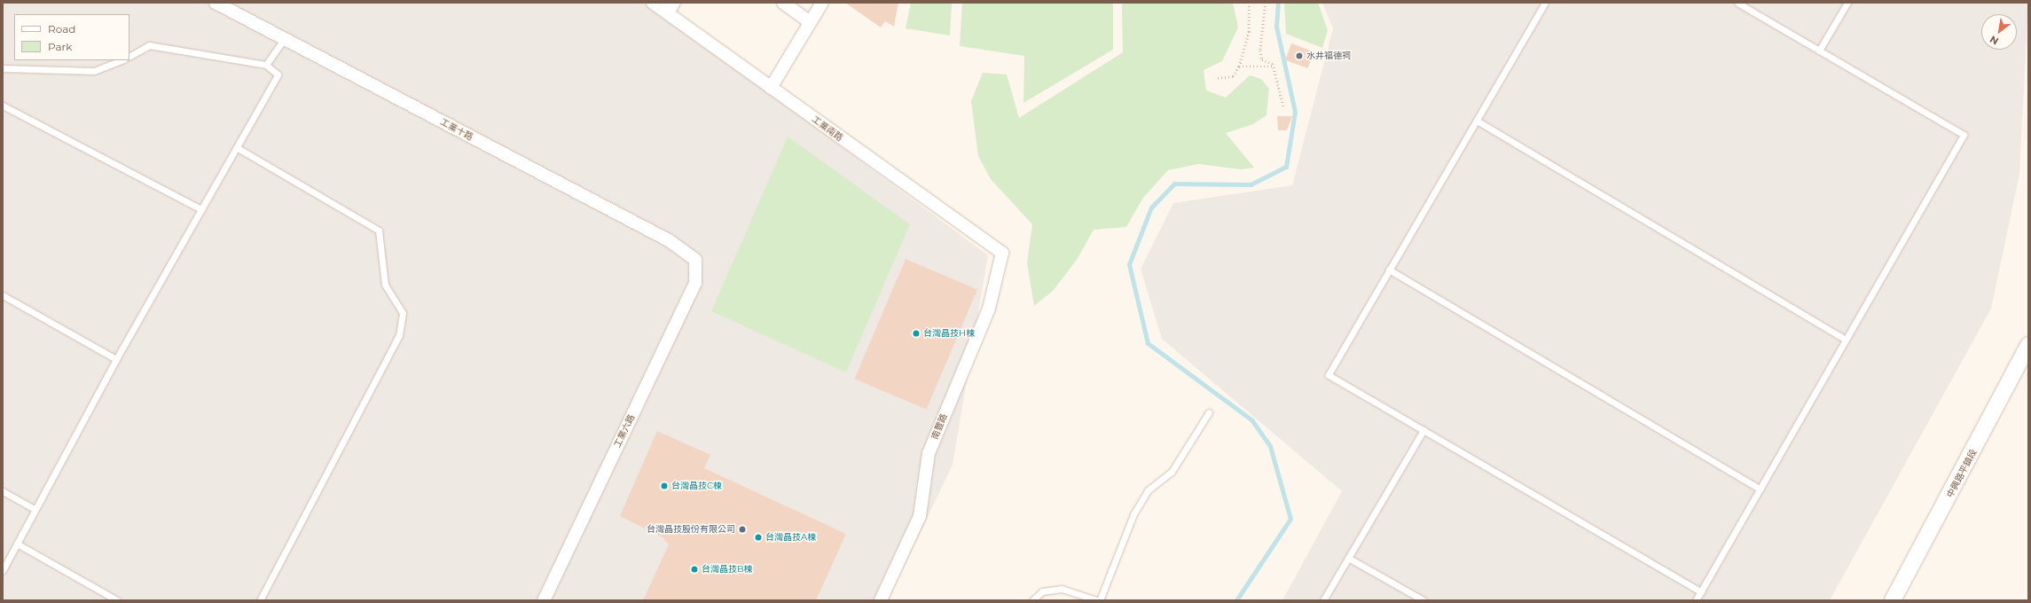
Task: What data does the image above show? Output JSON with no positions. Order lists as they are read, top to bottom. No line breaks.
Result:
{"streets":{"street":["工業南路","工業十路","南豐路","工業六路","中興路平鎮段"]},"crossings":[["工業南路","南豐路"],["工業十路","工業六路"]],"places":["水井福德祠","台灣晶技H棟","台灣晶技C棟","台灣晶技股份有限公司","台灣晶技A棟","台灣晶技B棟"],"legend":["Road","Park"],"north":"bottom left"}
